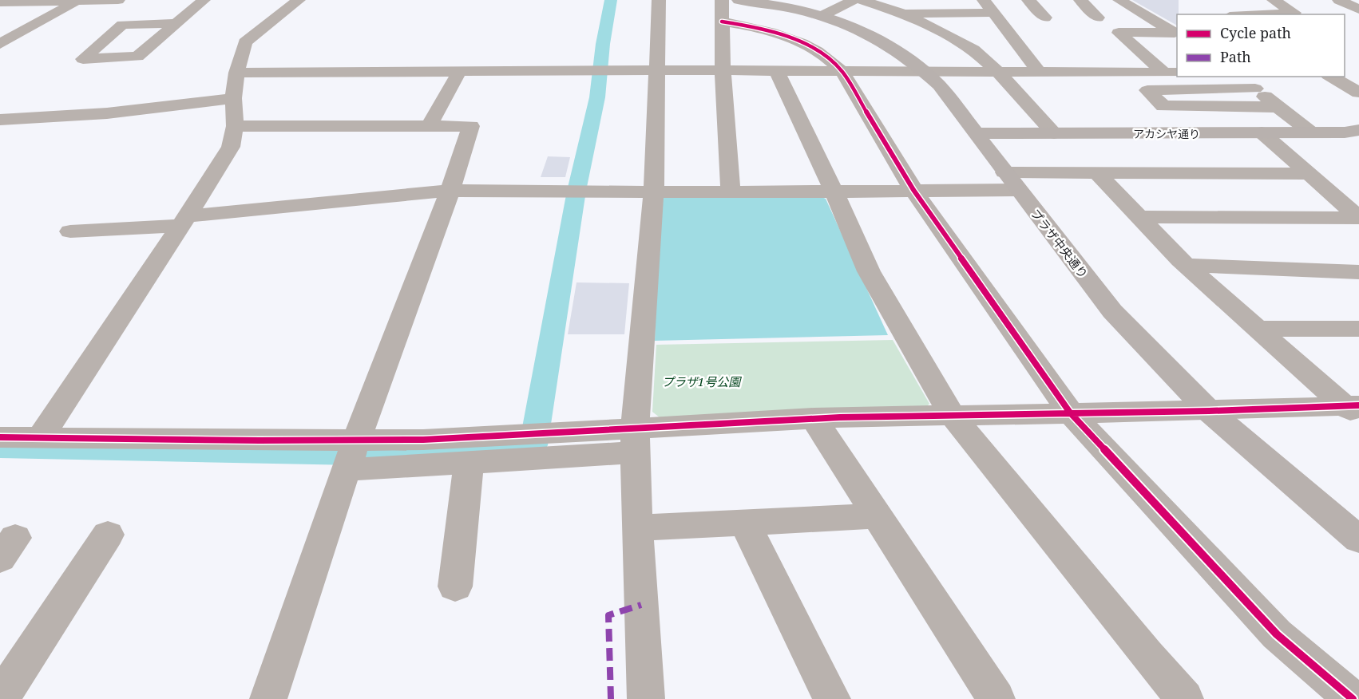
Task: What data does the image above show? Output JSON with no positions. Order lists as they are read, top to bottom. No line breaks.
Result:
{"streets":{"street":["アカシヤ通り","プラザ中央通り"]},"crossings":[["アカシヤ通り","プラザ中央通り"]],"parks":["プラザ1号公園"],"legend":["Cycle path","Path"]}
